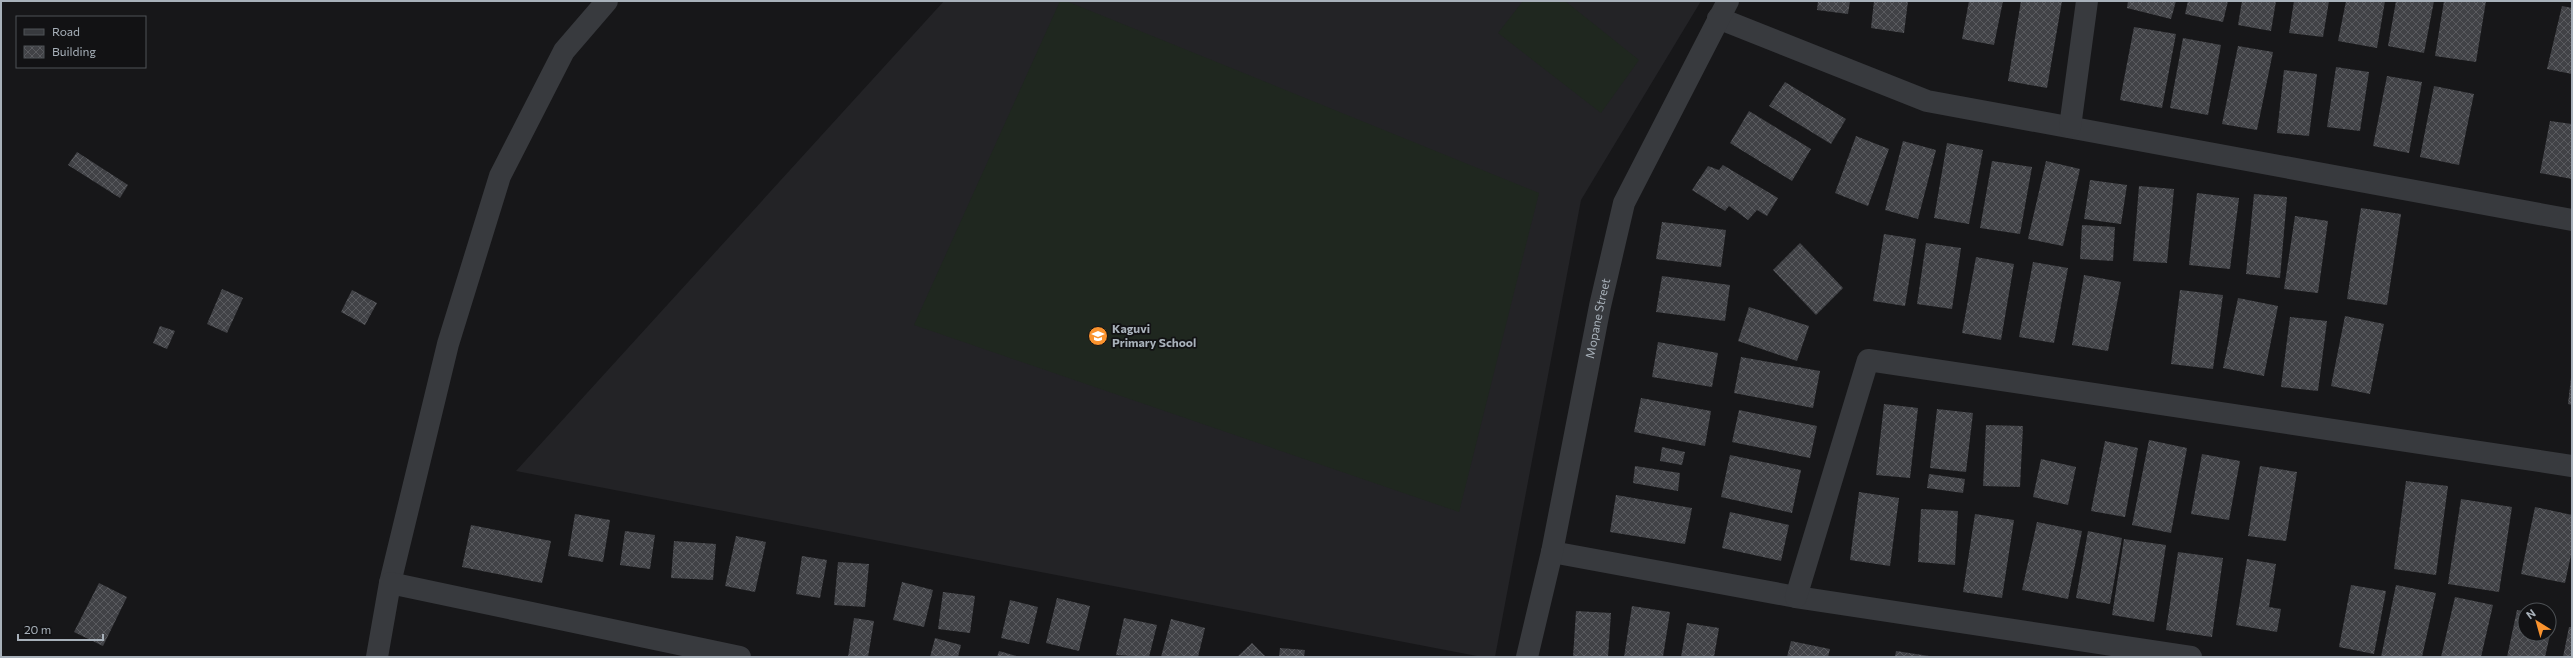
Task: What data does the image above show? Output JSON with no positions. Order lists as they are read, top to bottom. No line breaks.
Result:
{"streets":{"street":["Mopane Street"]},"places":{"school or university":["Kaguvi Primary School"]},"legend":["Road","Building"],"scale_bar":"20 m","north":"top left"}
